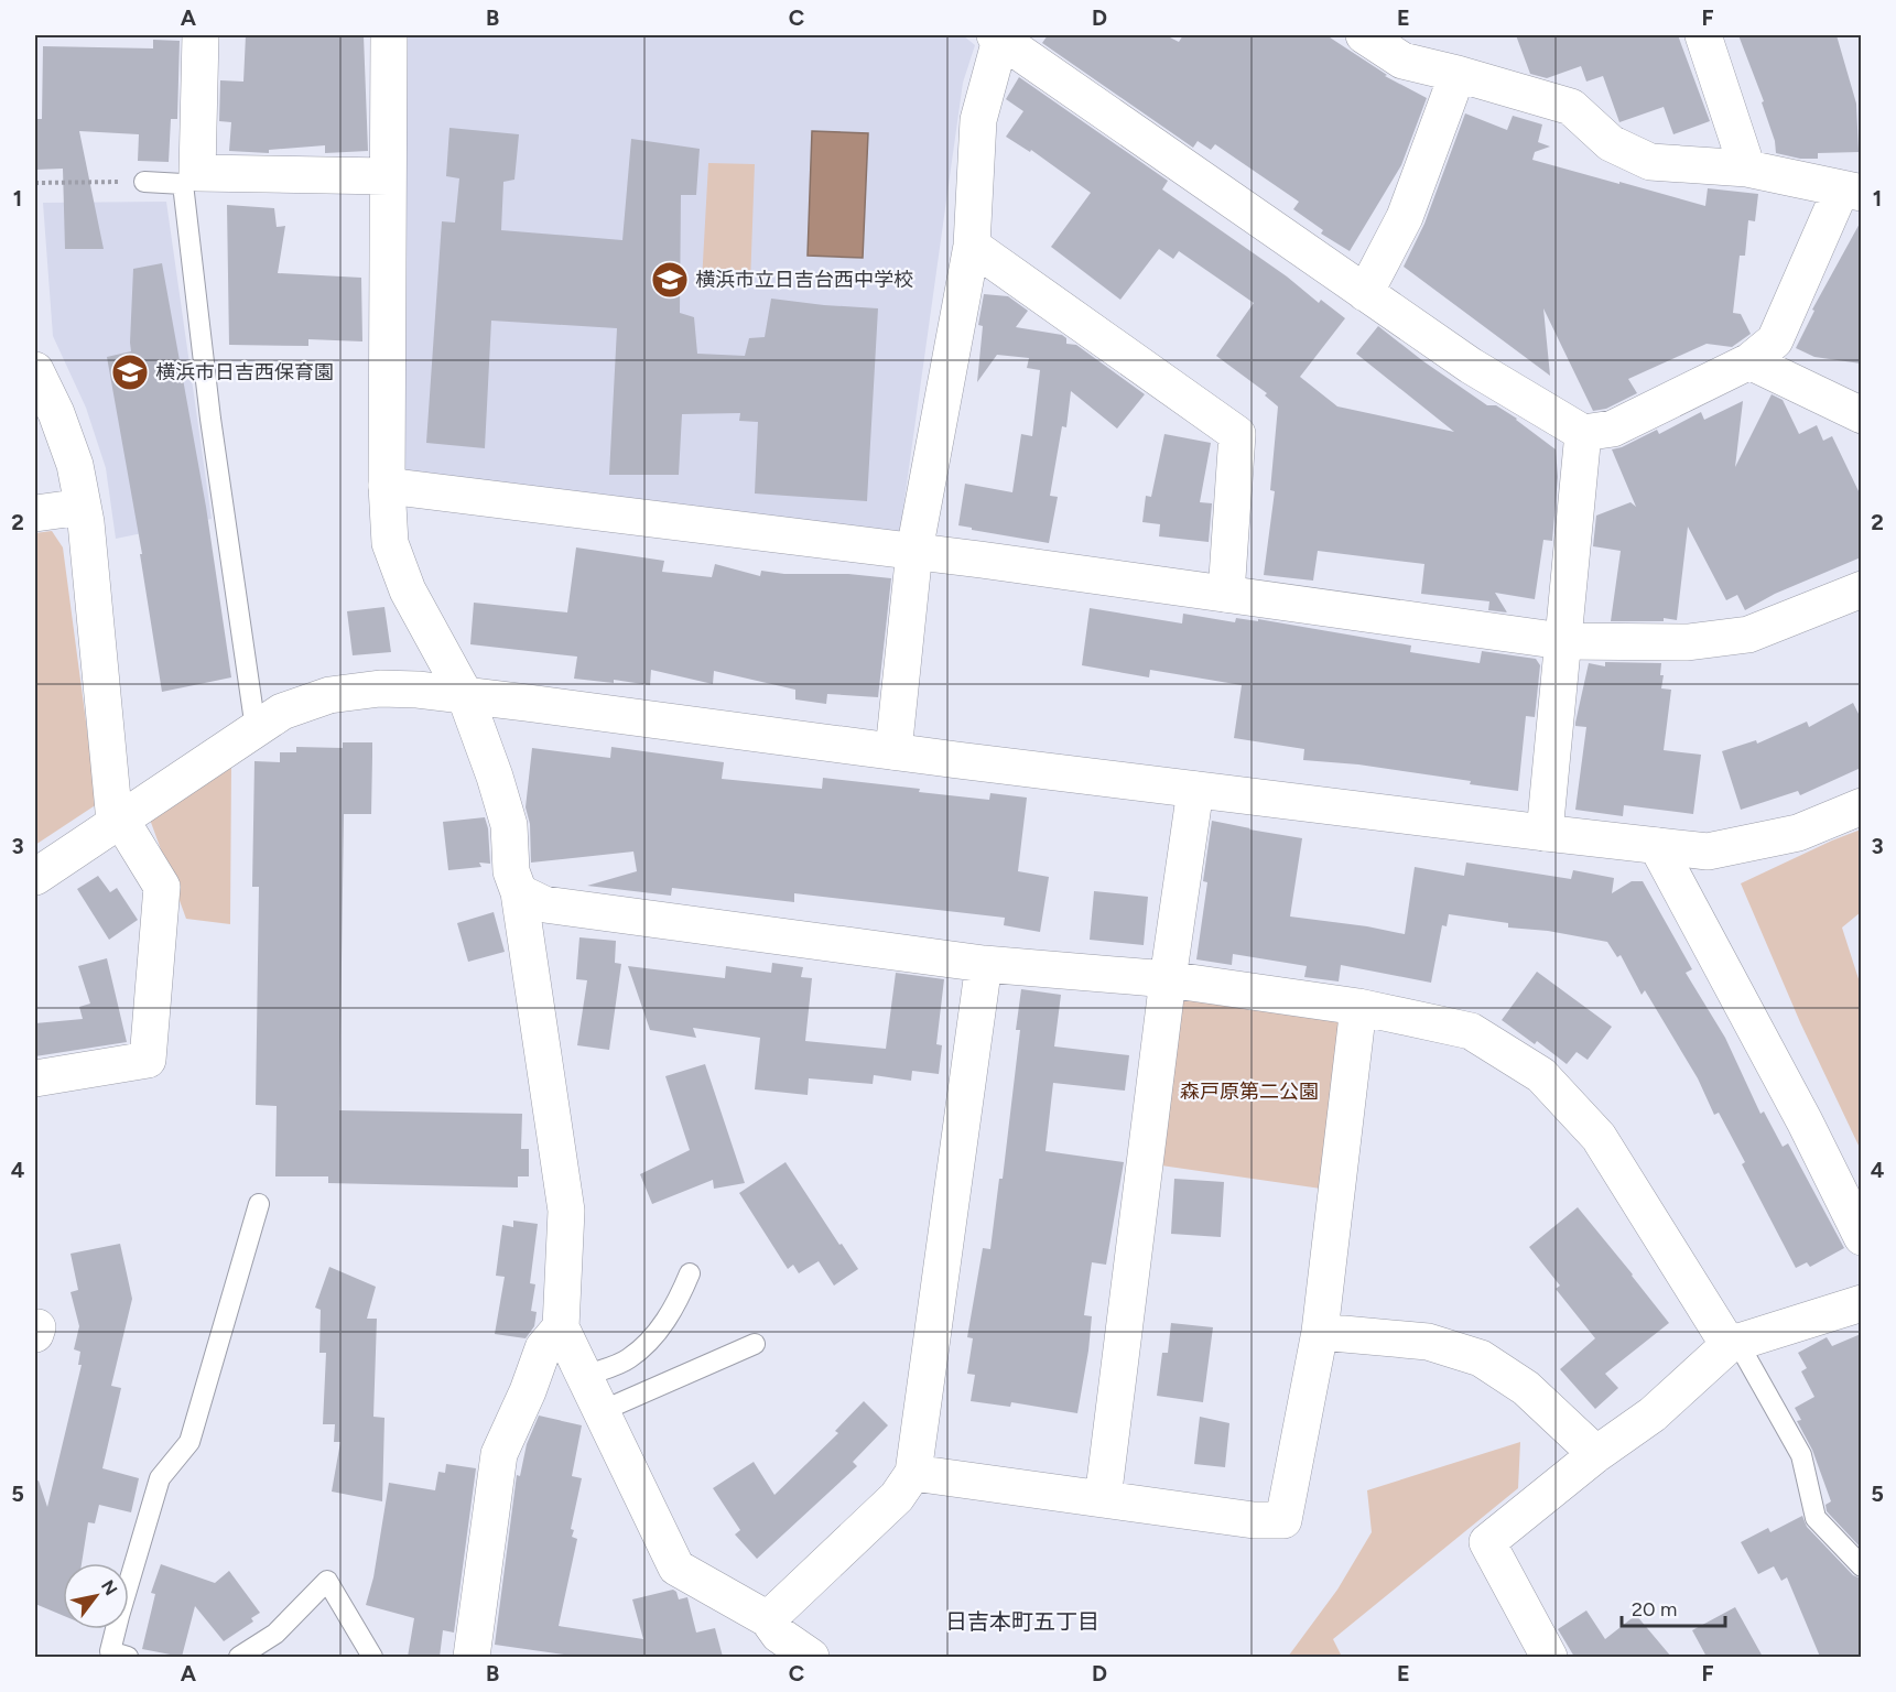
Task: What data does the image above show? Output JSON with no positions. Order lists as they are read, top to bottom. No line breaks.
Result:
{"districts":["日吉本町五丁目"],"parks":["森戸原第二公園"],"places":{"school or university":["横浜市立日吉台西中学校","横浜市日吉西保育園"]},"scale_bar":"20 m","north":"top right","grid":{"columns":["A","B","C","D","E","F"],"rows":["1","2","3","4","5"]}}
